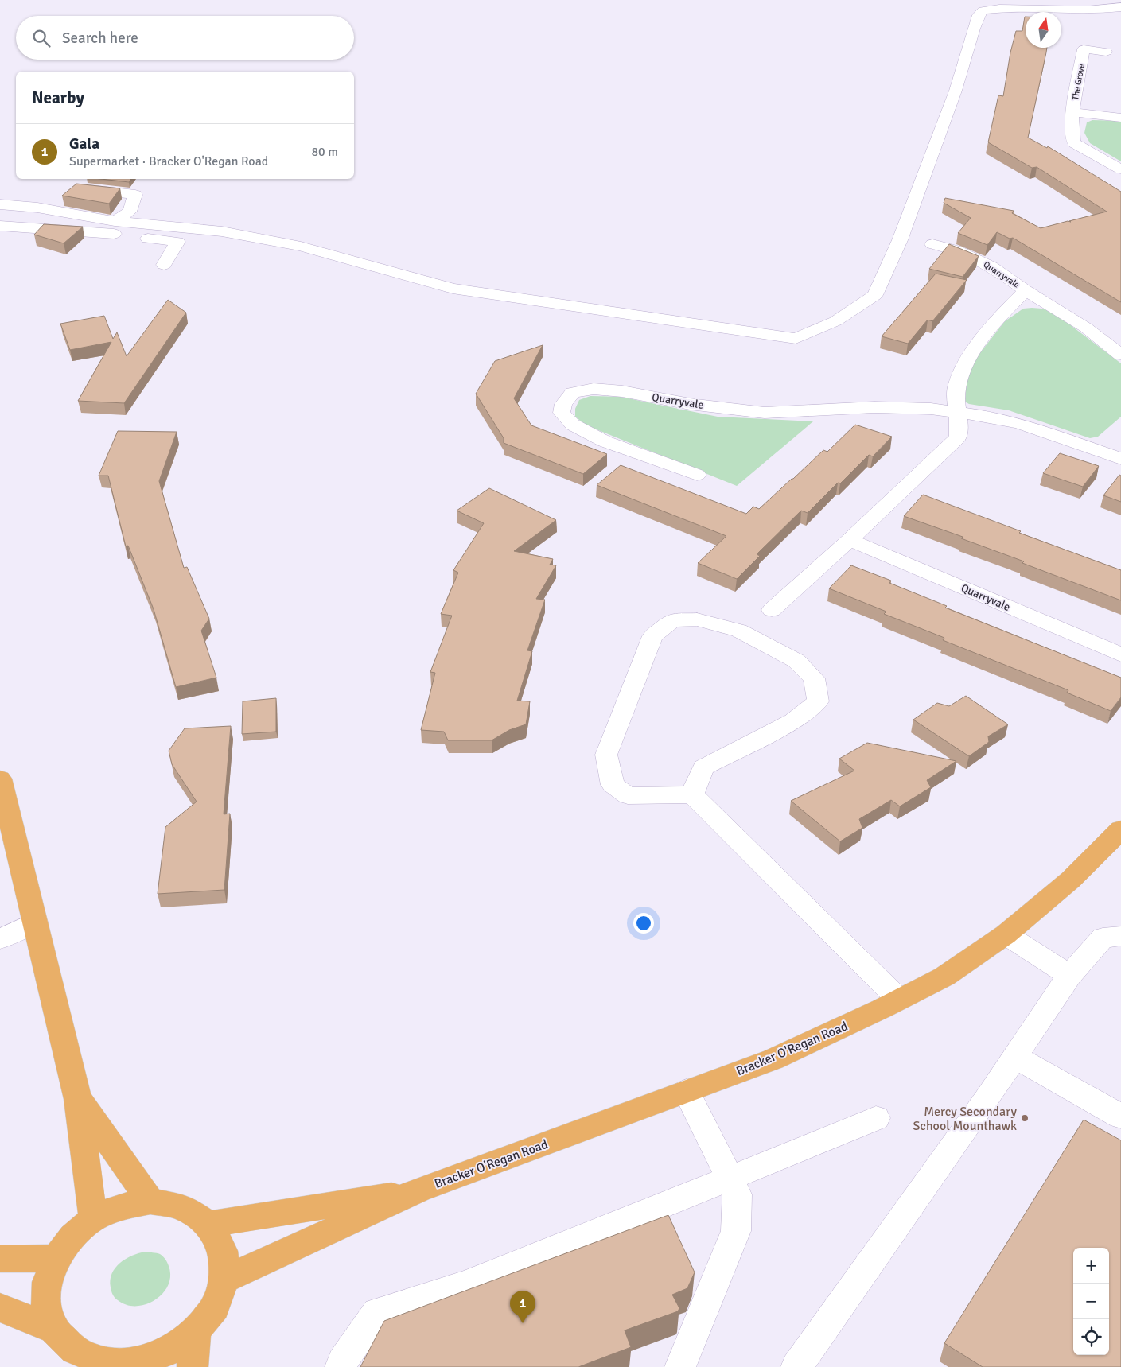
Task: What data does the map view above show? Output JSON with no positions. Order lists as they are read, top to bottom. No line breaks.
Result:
{"streets":{"main road":["Bracker O'Regan Road"],"street":["The Grove","Quarryvale"]},"places":["Mercy Secondary School Mounthawk"],"north":"top","page":{"search":"Search here","heading":"Nearby","list":[{"mark":"1","name":"Gala","note":"Supermarket · Bracker O'Regan Road","value":"80 m"}],"map_buttons":["+","−"],"pins":"1"}}
